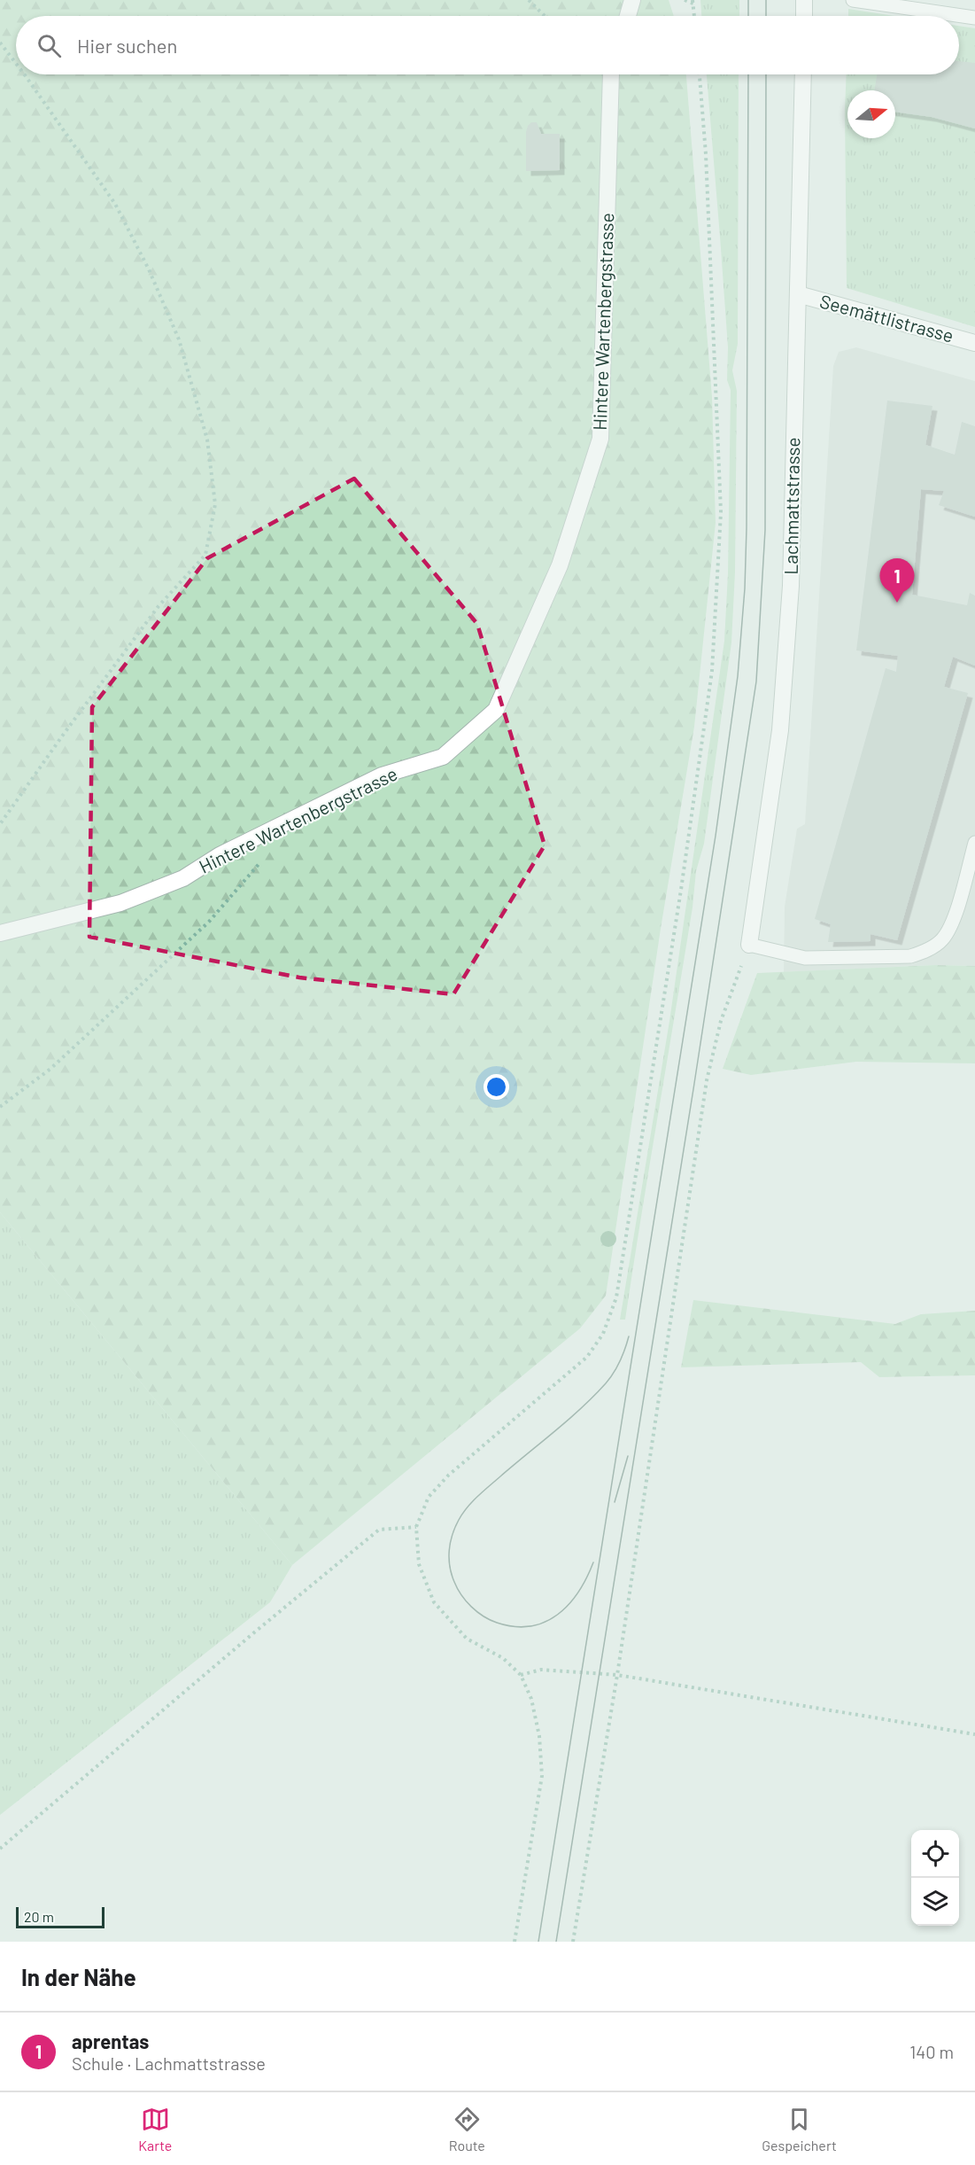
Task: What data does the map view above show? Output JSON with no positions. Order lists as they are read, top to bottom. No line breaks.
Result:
{"streets":{"street":["Seemättlistrasse","Hintere Wartenbergstrasse","Lachmattstrasse"]},"crossings":[["Seemättlistrasse","Lachmattstrasse"]],"scale_bar":"20 m","north":"right","page":{"search":"Hier suchen","pins":"1","scale":"20 m","heading":"In der Nähe","list":[{"mark":"1","name":"aprentas","note":"Schule · Lachmattstrasse","value":"140 m"}],"nav":["Karte","Route","Gespeichert"]}}
